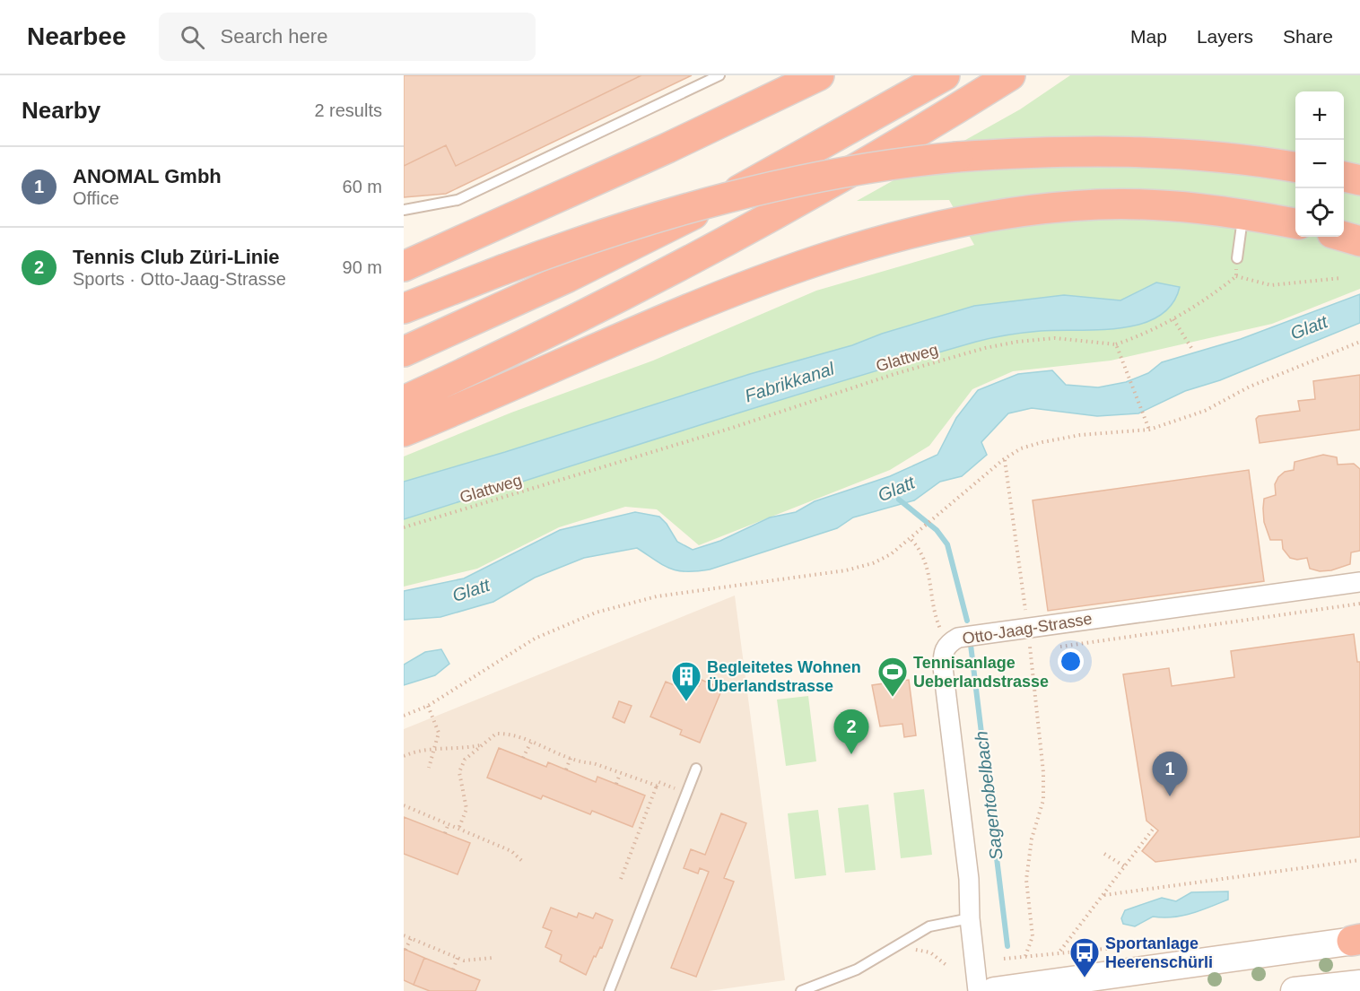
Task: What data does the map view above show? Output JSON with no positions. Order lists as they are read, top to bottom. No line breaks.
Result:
{"streets":{"street":["Otto-Jaag-Strasse"],"path":["Glattweg"]},"water":["Glatt","Fabrikkanal","Sagentobelbach"],"places":{"sports":["Tennisanlage Ueberlandstrasse"],"building":["Begleitetes Wohnen Überlandstrasse"],"bus stop":["Sportanlage Heerenschürli"]},"page":{"header":"Nearbee","search":"Search here","nav":["Map","Layers","Share"],"heading":["Nearby","2 results"],"map_buttons":["+","−"],"list":[{"mark":"1","name":"ANOMAL Gmbh","note":"Office","value":"60 m"},{"mark":"2","name":"Tennis Club Züri-Linie","note":"Sports · Otto-Jaag-Strasse","value":"90 m"}],"pins":["2","1"]}}
